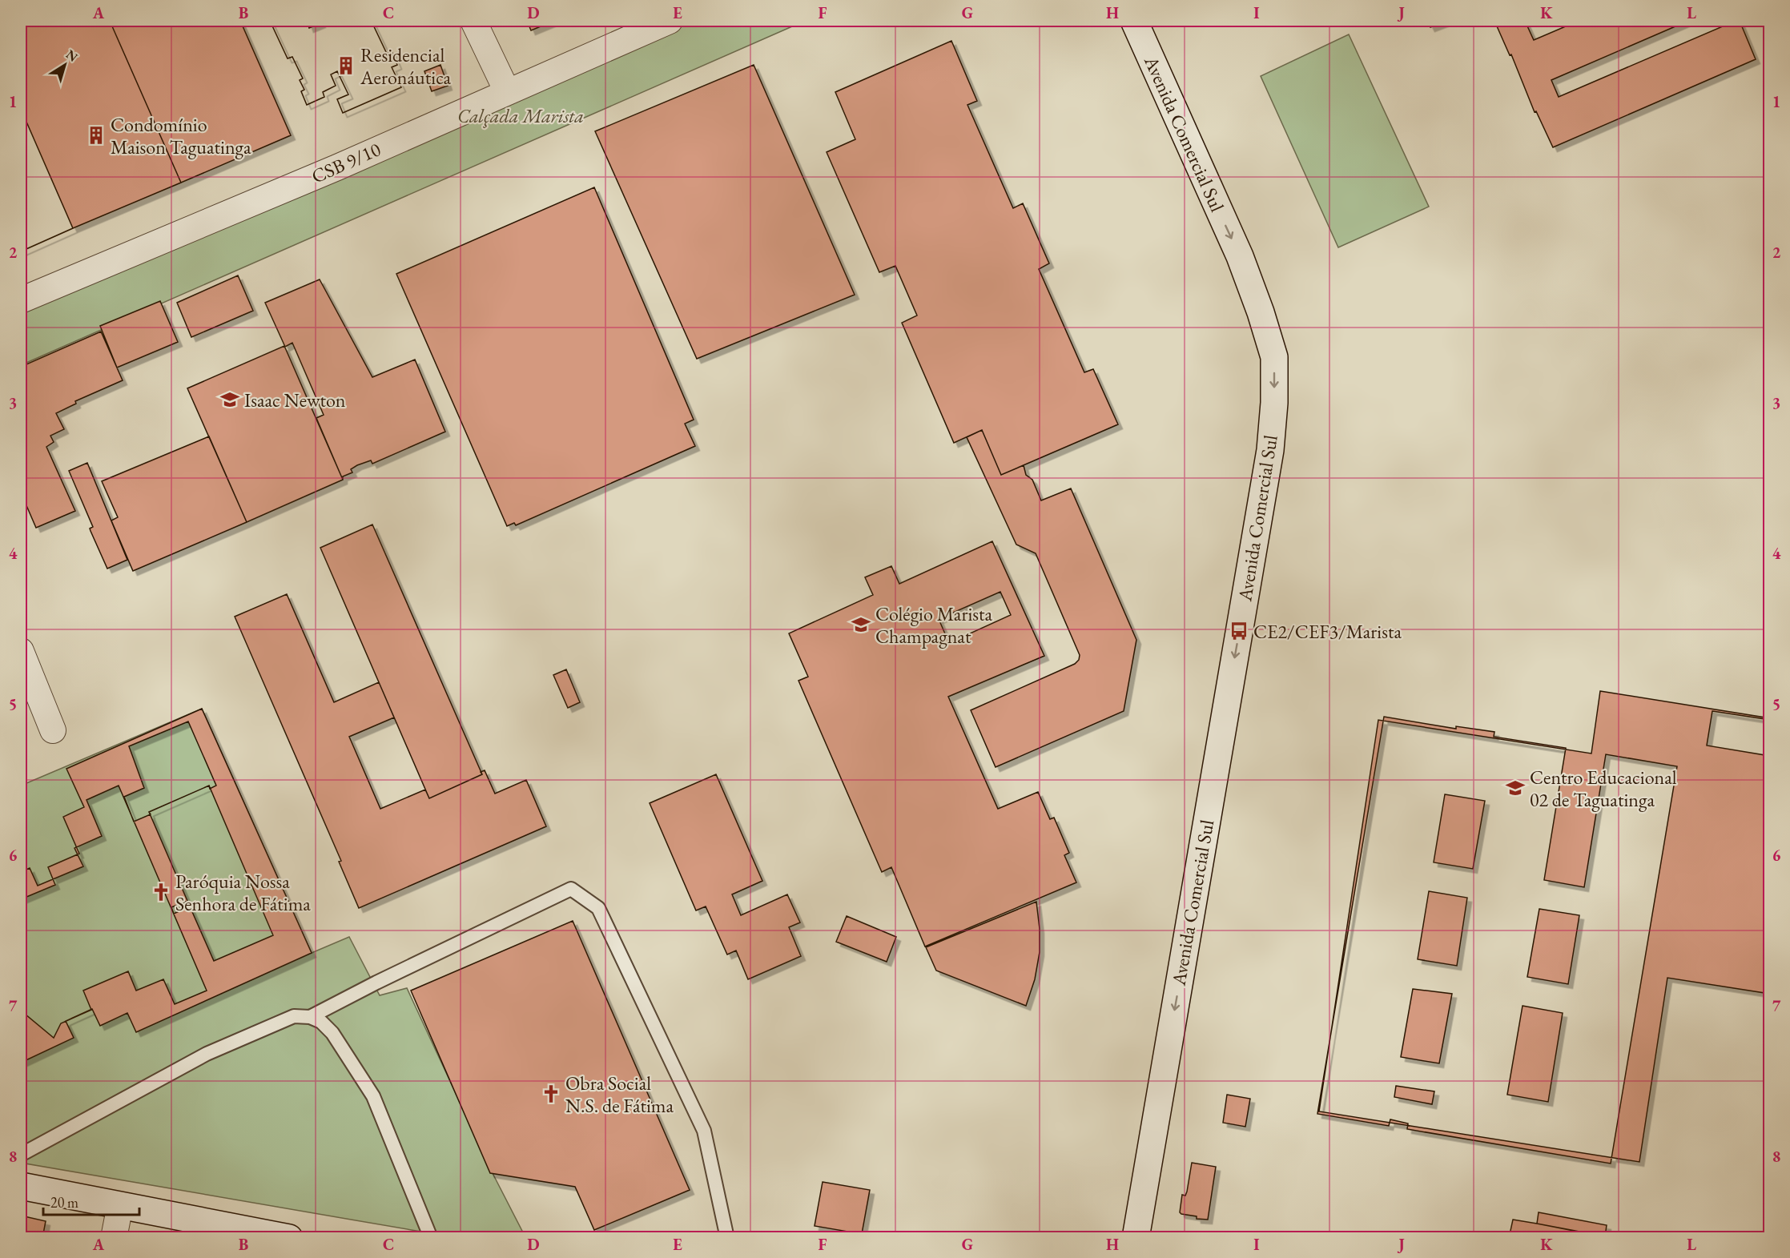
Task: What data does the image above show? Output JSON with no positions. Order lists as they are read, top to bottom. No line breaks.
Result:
{"streets":{"main road":["Avenida Comercial Sul"],"street":["CSB 9/10"]},"one_way":["Avenida Comercial Sul"],"parks":["Calçada Marista"],"places":{"building":["Residencial Aeronáutica","Condomínio Maison Taguatinga"],"school or university":["Isaac Newton","Colégio Marista Champagnat","Centro Educacional 02 de Taguatinga"],"bus stop":["CE2/CEF3/Marista"],"church":["Paróquia Nossa Senhora de Fátima","Obra Social N.S. de Fátima"]},"scale_bar":"20 m","north":"top right","grid":{"columns":["A","B","C","D","E","F","G","H","I","J","K","L"],"rows":["1","2","3","4","5","6","7","8"]}}
